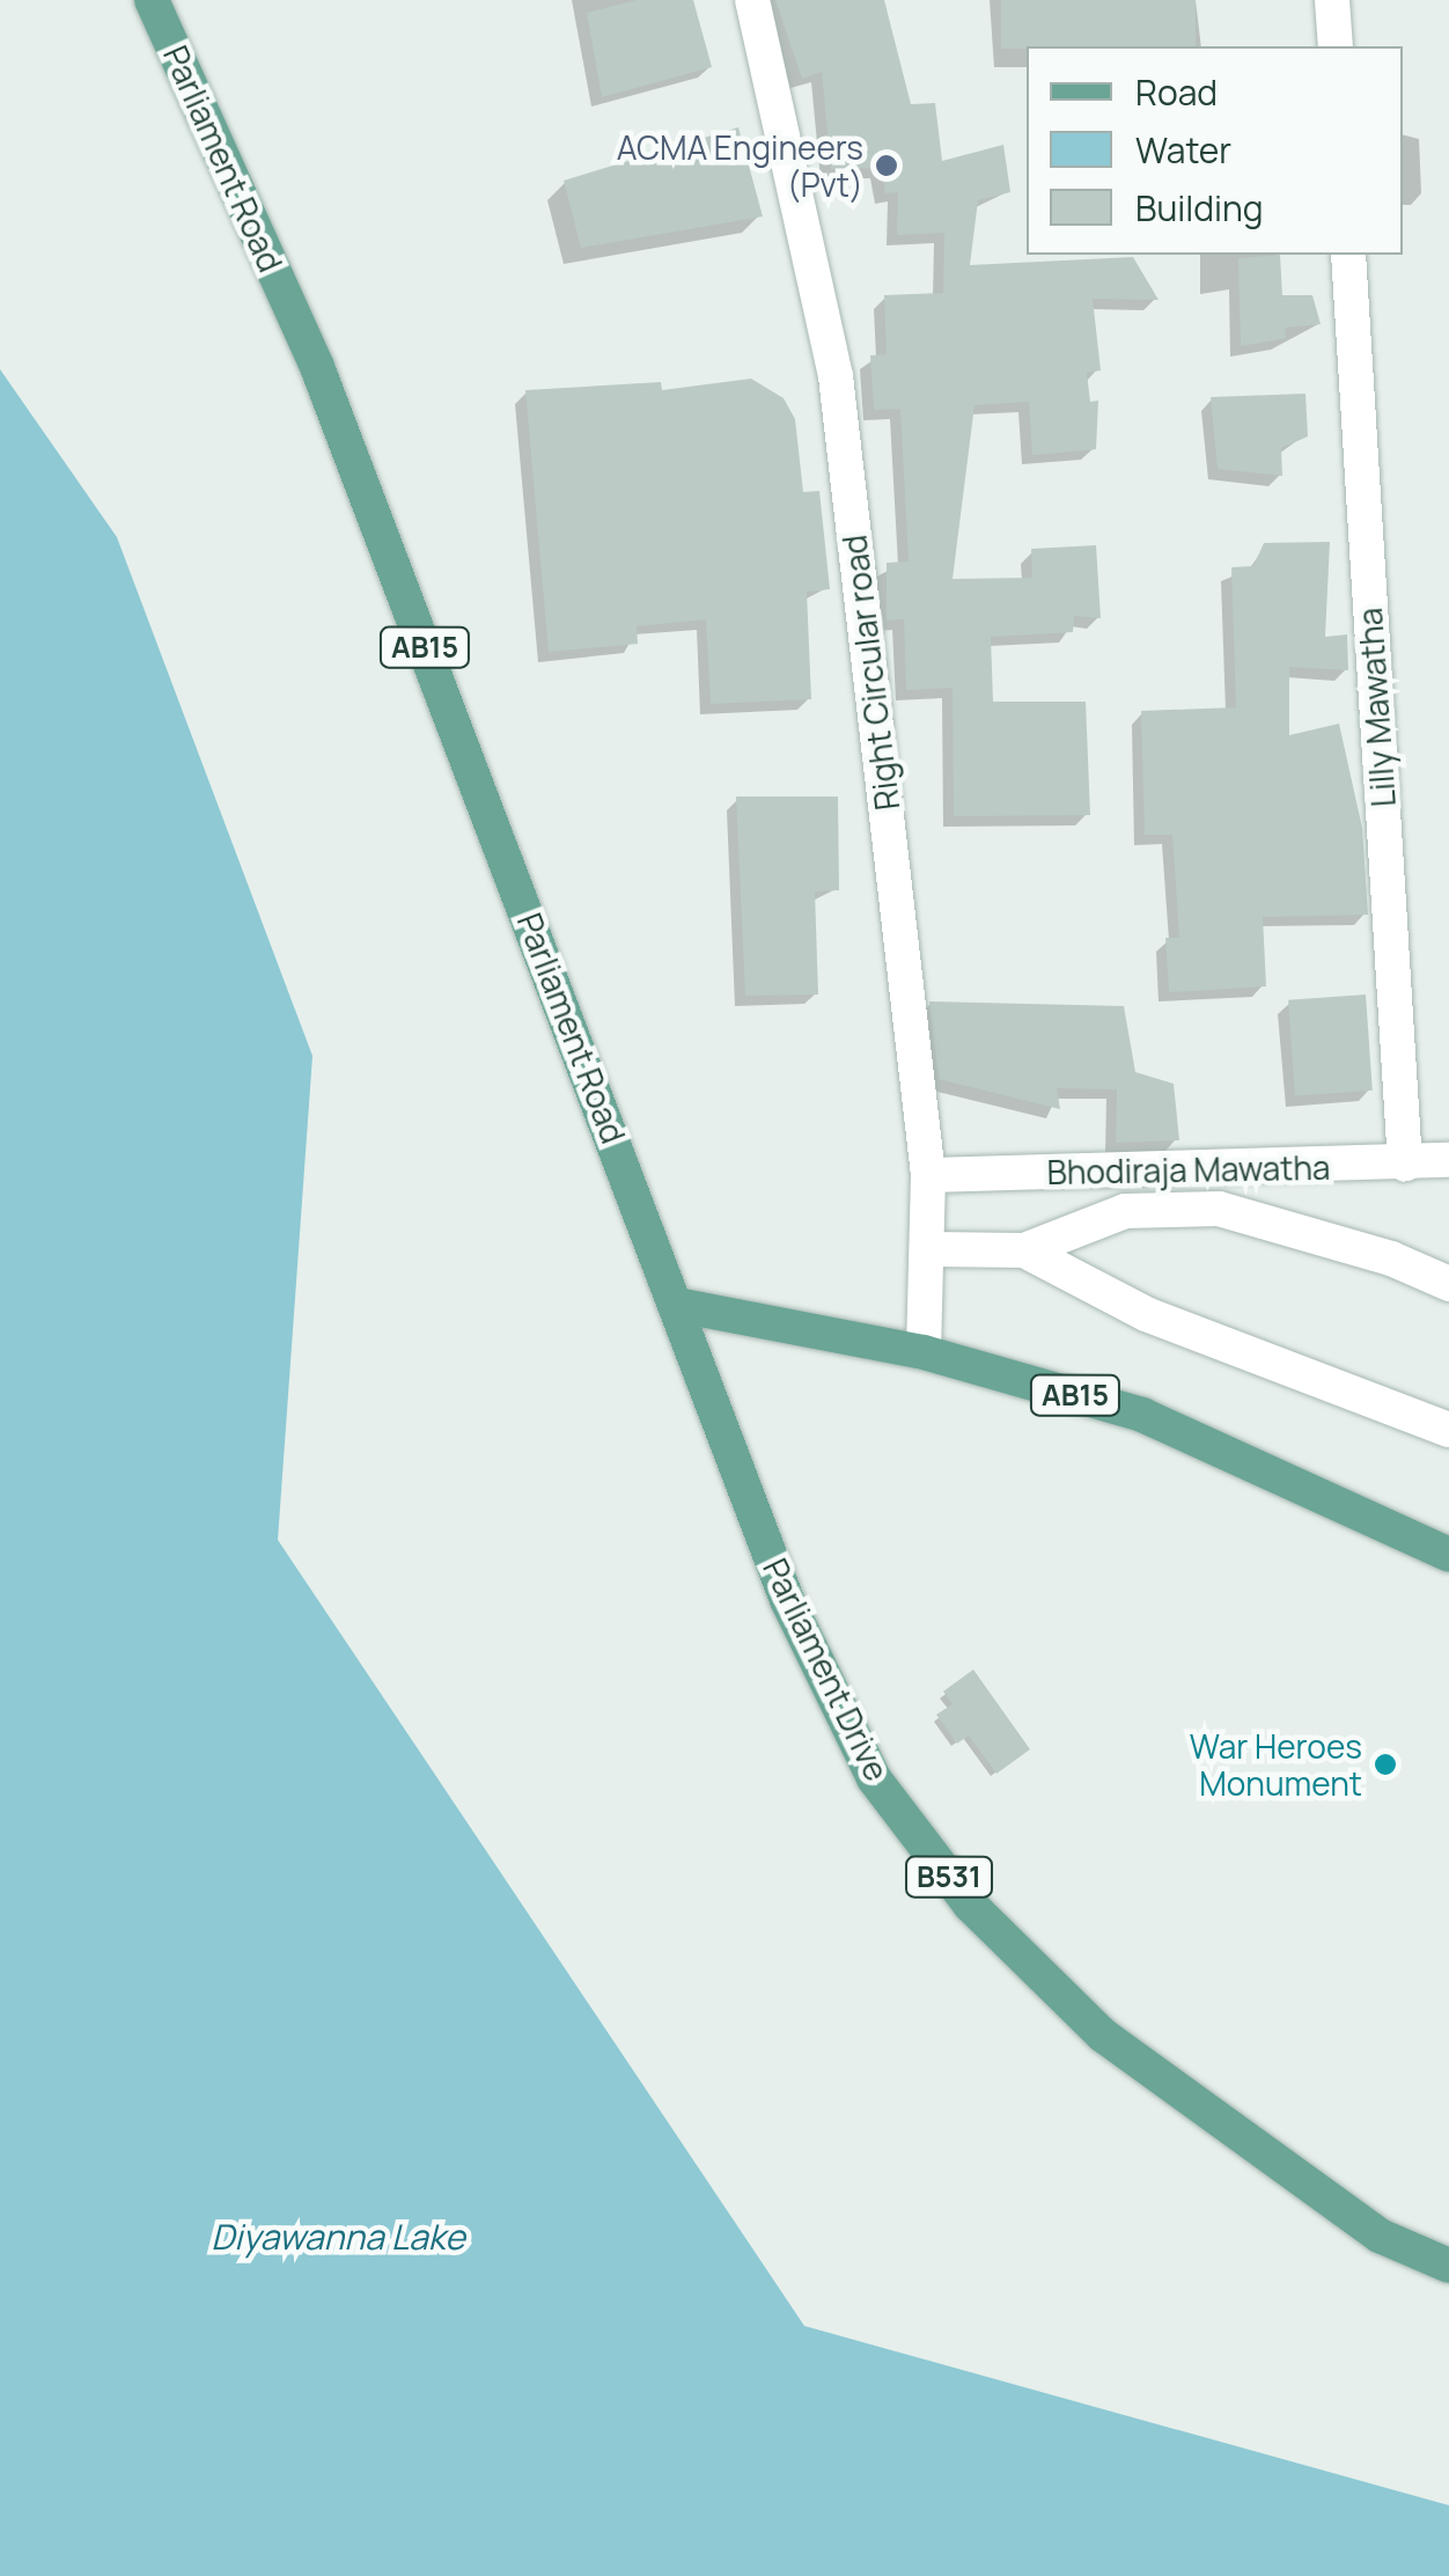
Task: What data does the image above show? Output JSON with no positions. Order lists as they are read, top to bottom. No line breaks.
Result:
{"streets":{"main road":["Parliament Road","AB15","Parliament Drive","B531"],"street":["Right Circular road","Lilly Mawatha","Bhodiraja Mawatha"]},"crossings":[["Parliament Road","AB15"],["Parliament Road","Parliament Drive"],["AB15","Right Circular road"],["AB15","Parliament Drive"],["Right Circular road","Bhodiraja Mawatha"],["Lilly Mawatha","Bhodiraja Mawatha"]],"water":["Diyawanna Lake"],"places":["ACMA Engineers (Pvt)","War Heroes Monument"],"legend":["Road","Water","Building"]}
